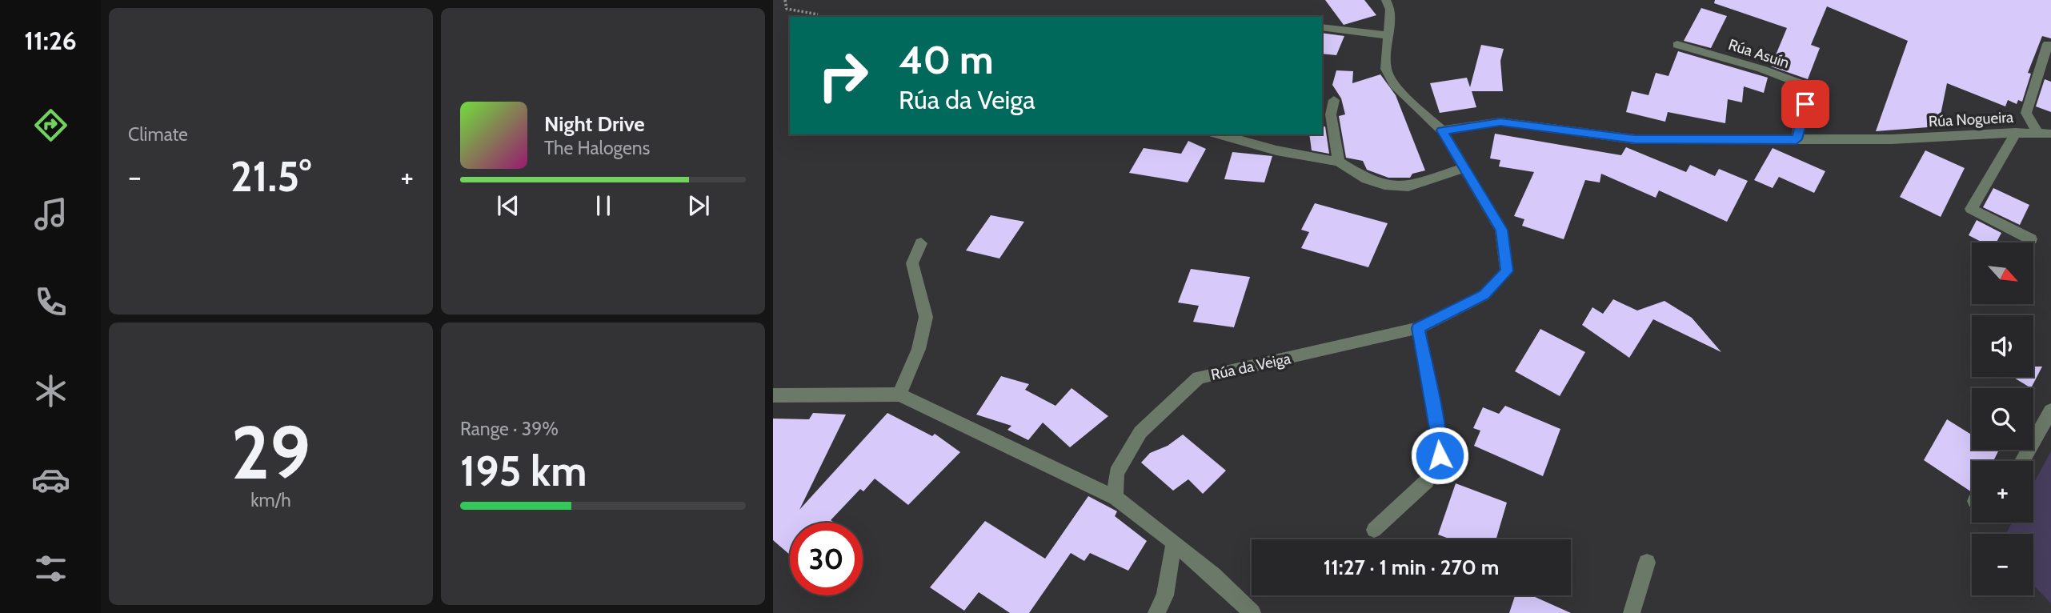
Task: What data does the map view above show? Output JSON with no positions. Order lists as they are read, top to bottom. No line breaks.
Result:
{"streets":{"street":["Rúa Asuín","Rúa Nogueira","Rúa da Veiga"]},"crossings":[["Rúa Asuín","Rúa Nogueira"]],"north":"bottom right","page":{"tabs":"11:26","tile":["Climate",["29","km/h"],["Range · 39%","195 km"]],"turn":["40 m","Rúa da Veiga"],"song":["Night Drive","The Halogens"],"heat":["−","21.5°","+"],"map_buttons":["+","−"],"limit":"30","trip":"11:27 · 1 min · 270 m"}}
